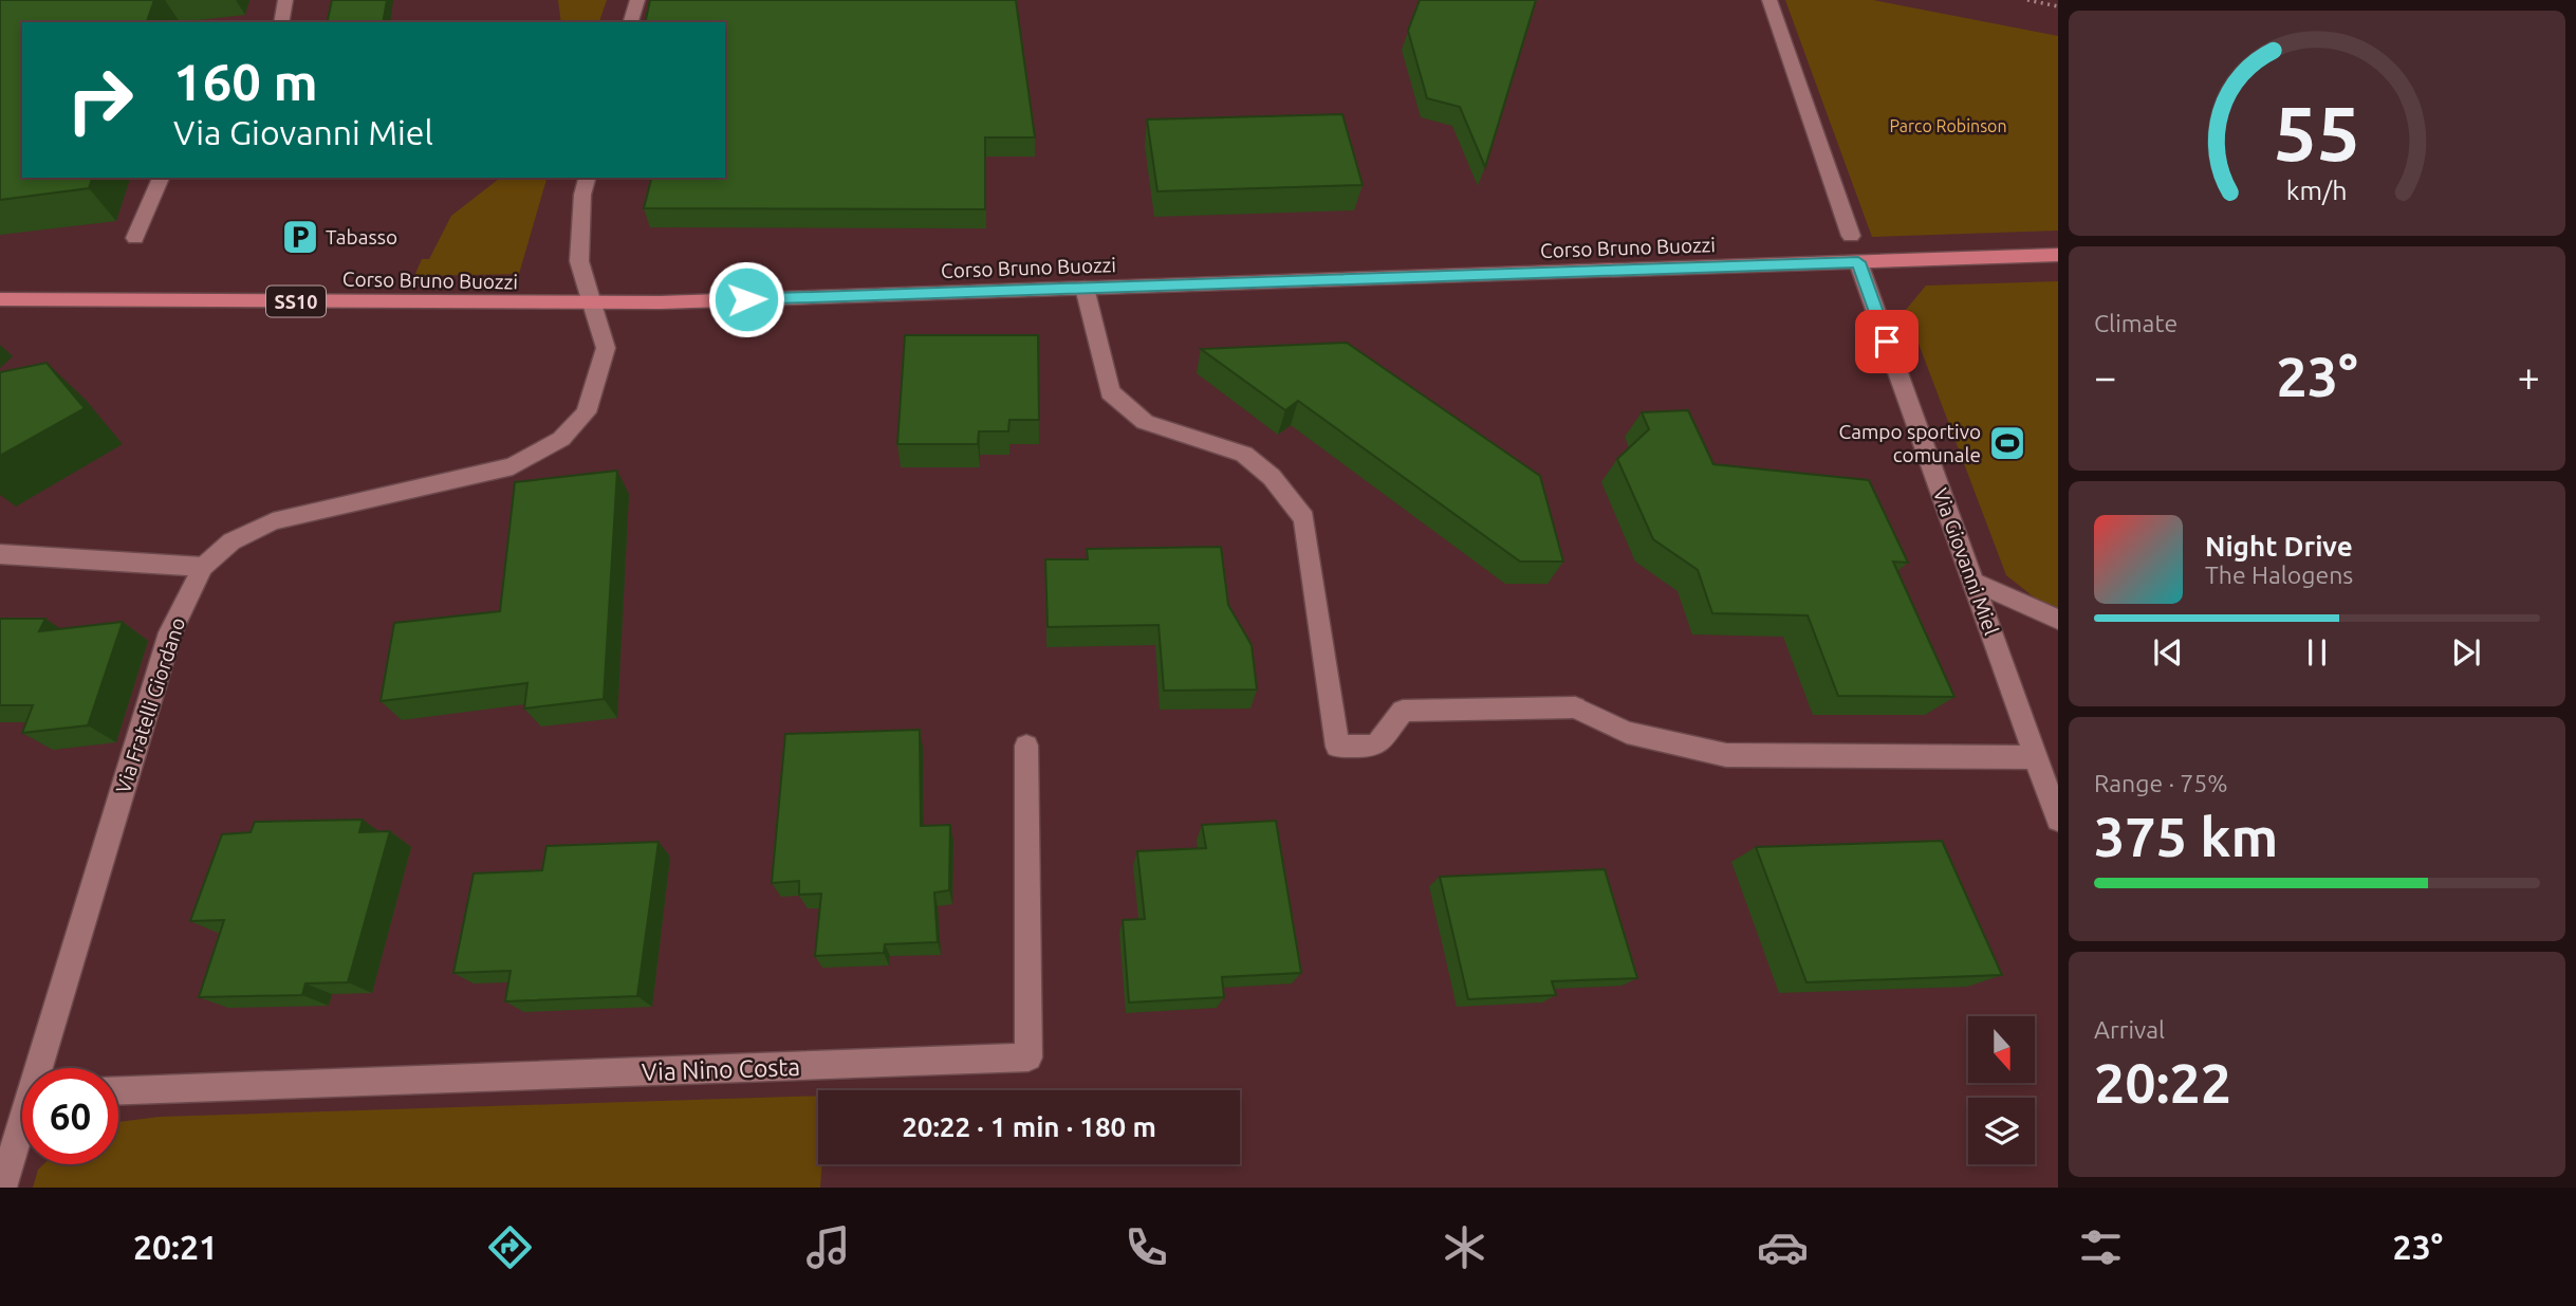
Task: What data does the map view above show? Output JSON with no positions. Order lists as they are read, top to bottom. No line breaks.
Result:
{"streets":{"main road":["Corso Bruno Buozzi","SS10"],"street":["Via Giovanni Miel","Via Fratelli Giordano","Via Nino Costa"]},"crossings":[["Corso Bruno Buozzi","Via Giovanni Miel"],["Corso Bruno Buozzi","Via Fratelli Giordano"]],"parks":["Parco Robinson"],"places":{"parking":["Tabasso"],"sports":["Campo sportivo comunale"]},"north":"bottom","page":{"turn":["160 m","Via Giovanni Miel"],"tile":["Climate",["Range · 75%","375 km"],["Arrival","20:22"]],"heat":["−","23°","+"],"song":["Night Drive","The Halogens"],"limit":"60","trip":"20:22 · 1 min · 180 m","tabs":["20:21","23°"],"gauge":["55","km/h"]}}
